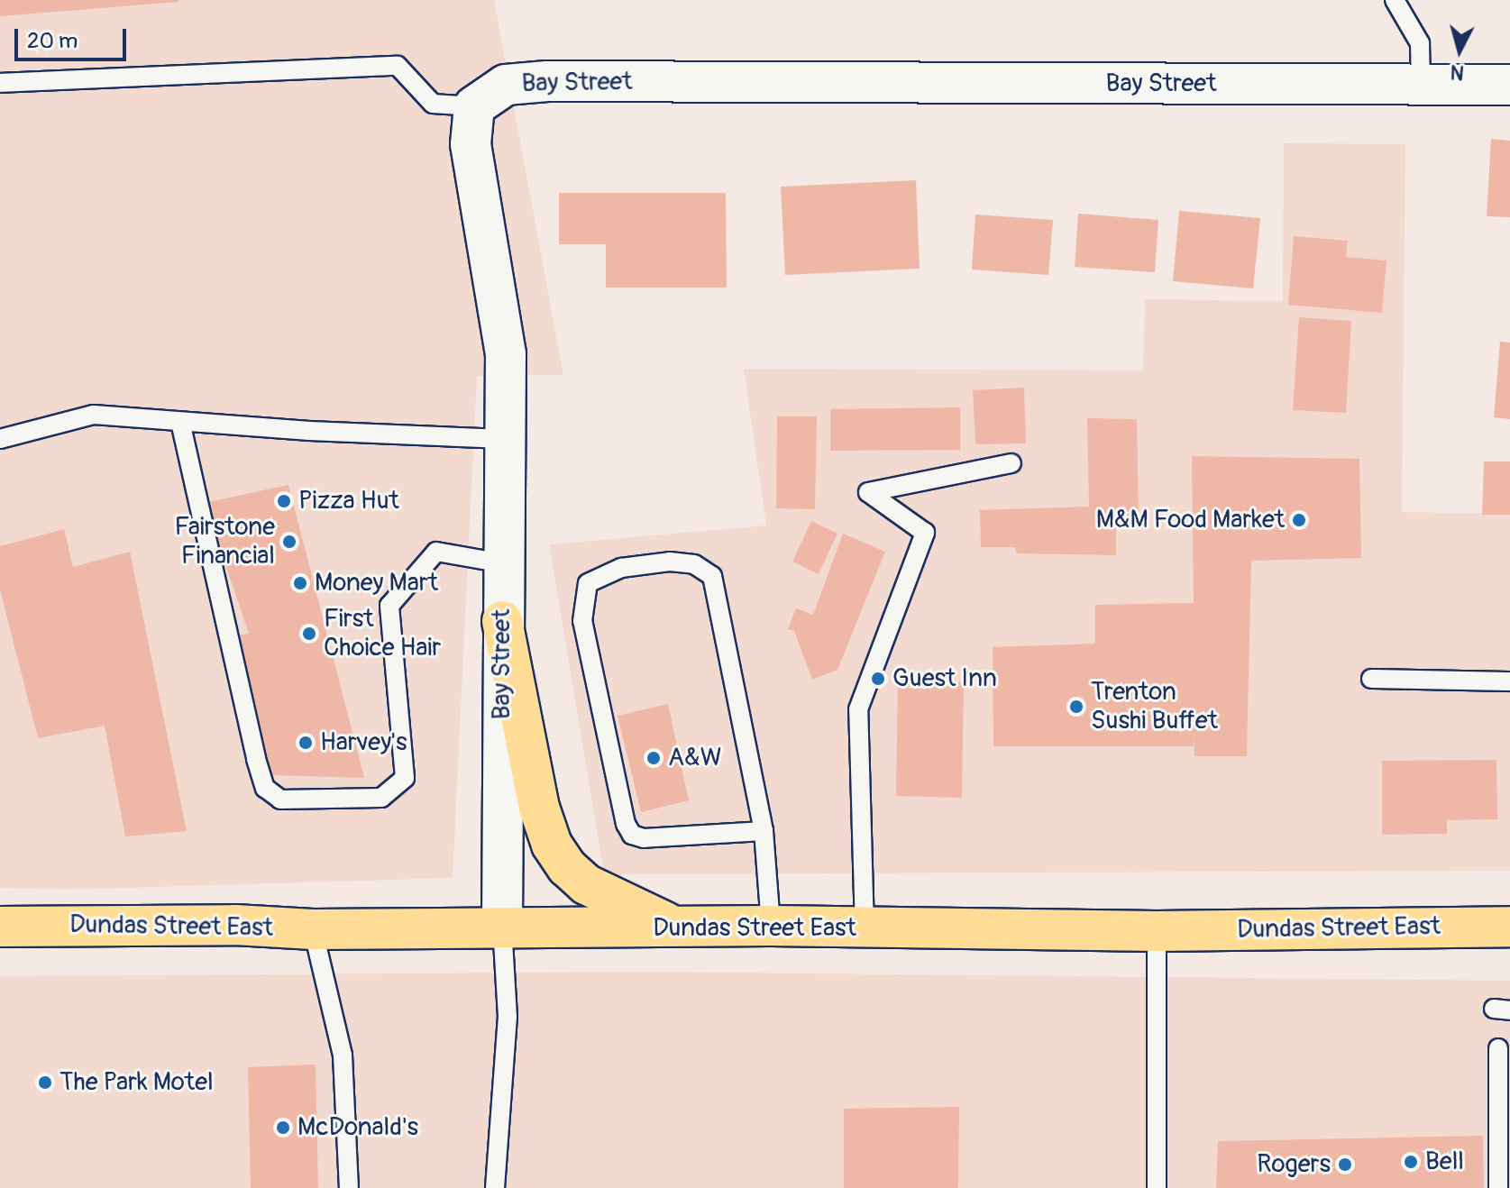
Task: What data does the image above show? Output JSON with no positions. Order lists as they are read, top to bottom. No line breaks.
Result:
{"streets":{"main road":["Dundas Street East"],"street":["Bay Street"]},"crossings":[["Bay Street","Dundas Street East"]],"places":["Pizza Hut","M&M Food Market","Fairstone Financial","Money Mart","First Choice Hair","Guest Inn","Trenton Sushi Buffet","Harvey's","A&W","The Park Motel","McDonald's","Bell","Rogers"],"scale_bar":"20 m","north":"bottom"}
